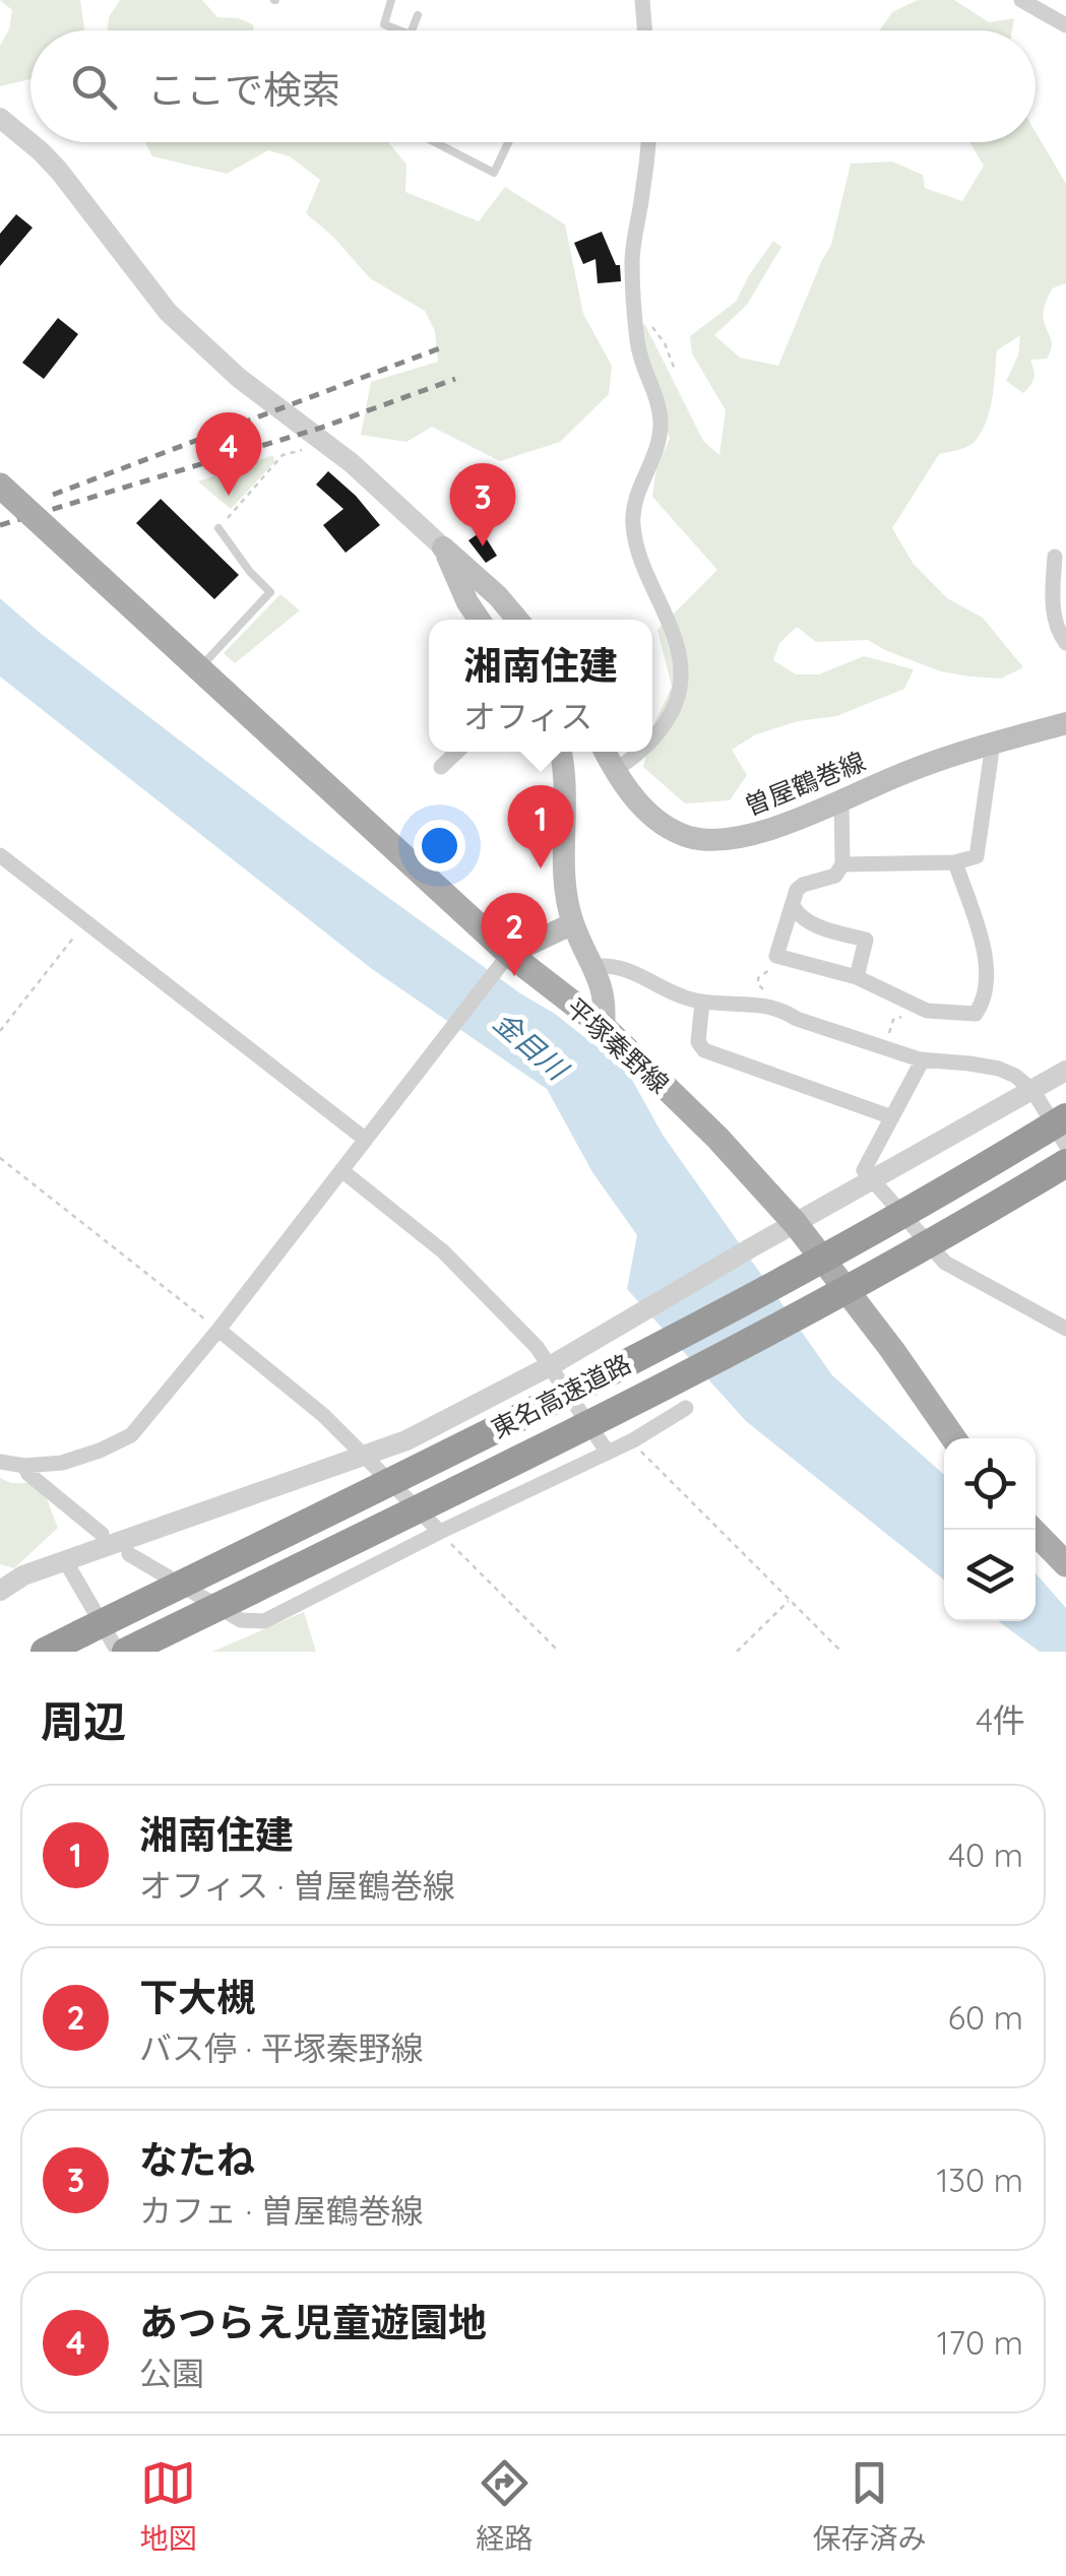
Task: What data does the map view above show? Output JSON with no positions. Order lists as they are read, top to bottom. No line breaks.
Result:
{"streets":{"highway":["東名高速道路"],"main road":["曽屋鶴巻線","平塚秦野線"]},"water":["金目川"],"page":{"search":"ここで検索","pins":["4","3","1","2"],"popup":["湘南住建","オフィス"],"heading":["周辺","4件"],"list":[{"mark":"1","name":"湘南住建","note":"オフィス · 曽屋鶴巻線","value":"40 m"},{"mark":"2","name":"下大槻","note":"バス停 · 平塚秦野線","value":"60 m"},{"mark":"3","name":"なたね","note":"カフェ · 曽屋鶴巻線","value":"130 m"},{"mark":"4","name":"あつらえ児童遊園地","note":"公園","value":"170 m"}],"nav":["地図","経路","保存済み"]}}
